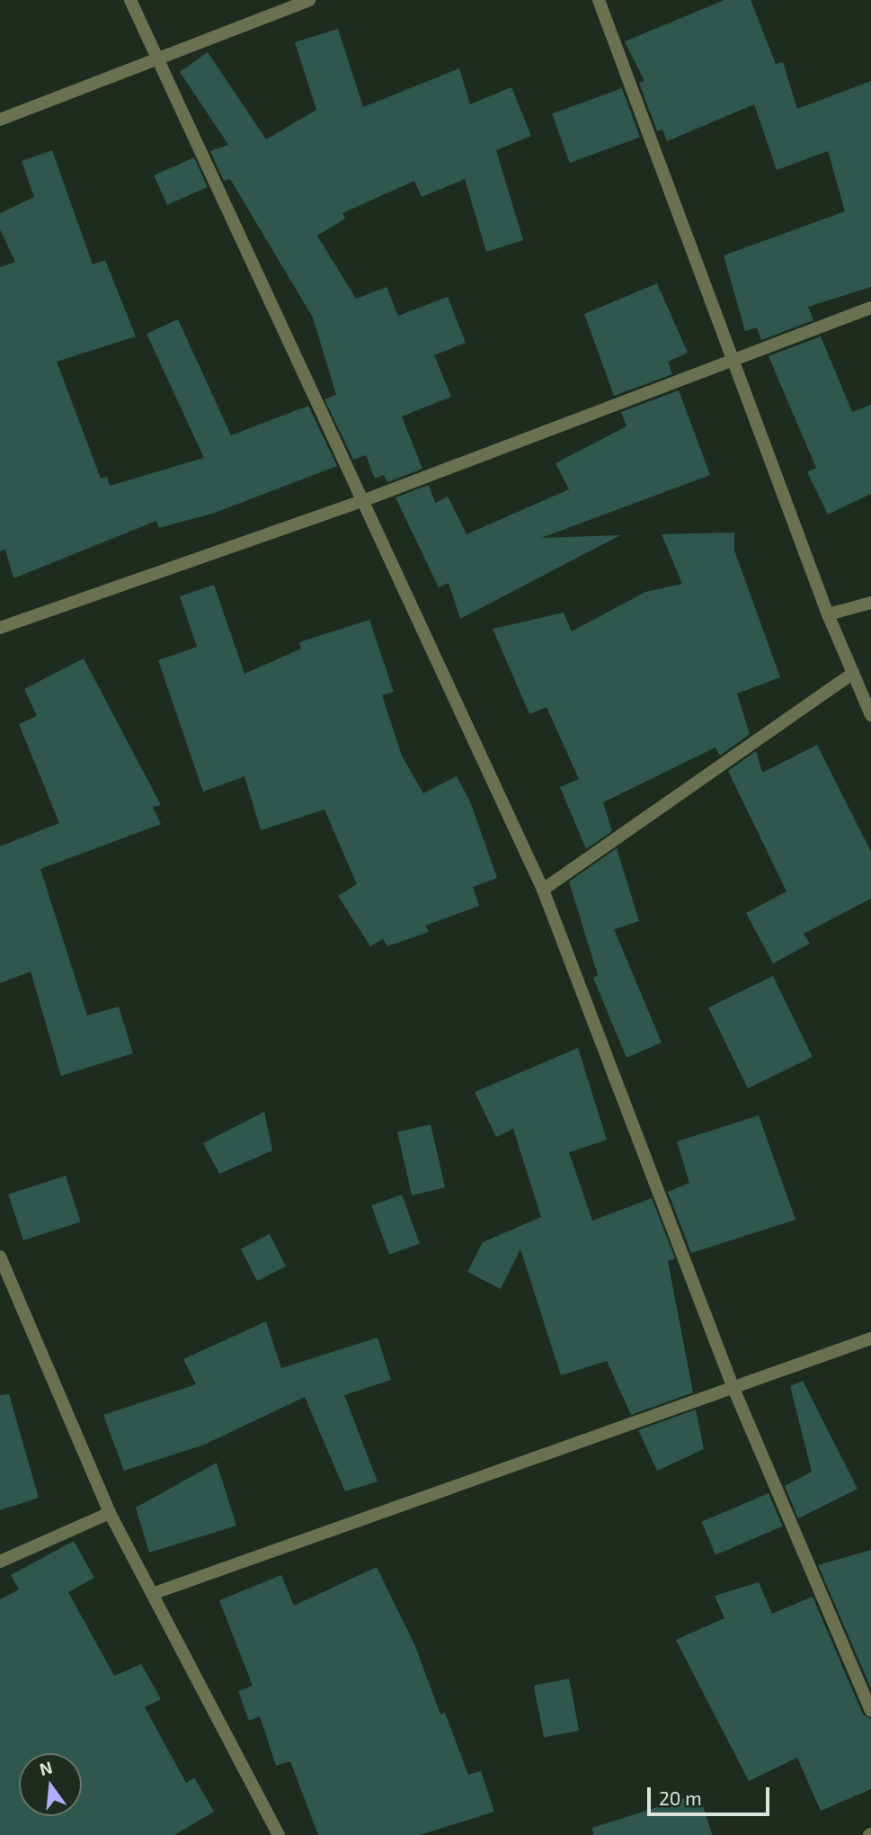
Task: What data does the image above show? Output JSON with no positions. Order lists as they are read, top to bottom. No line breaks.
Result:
{"scale_bar":"20 m","north":"top"}
